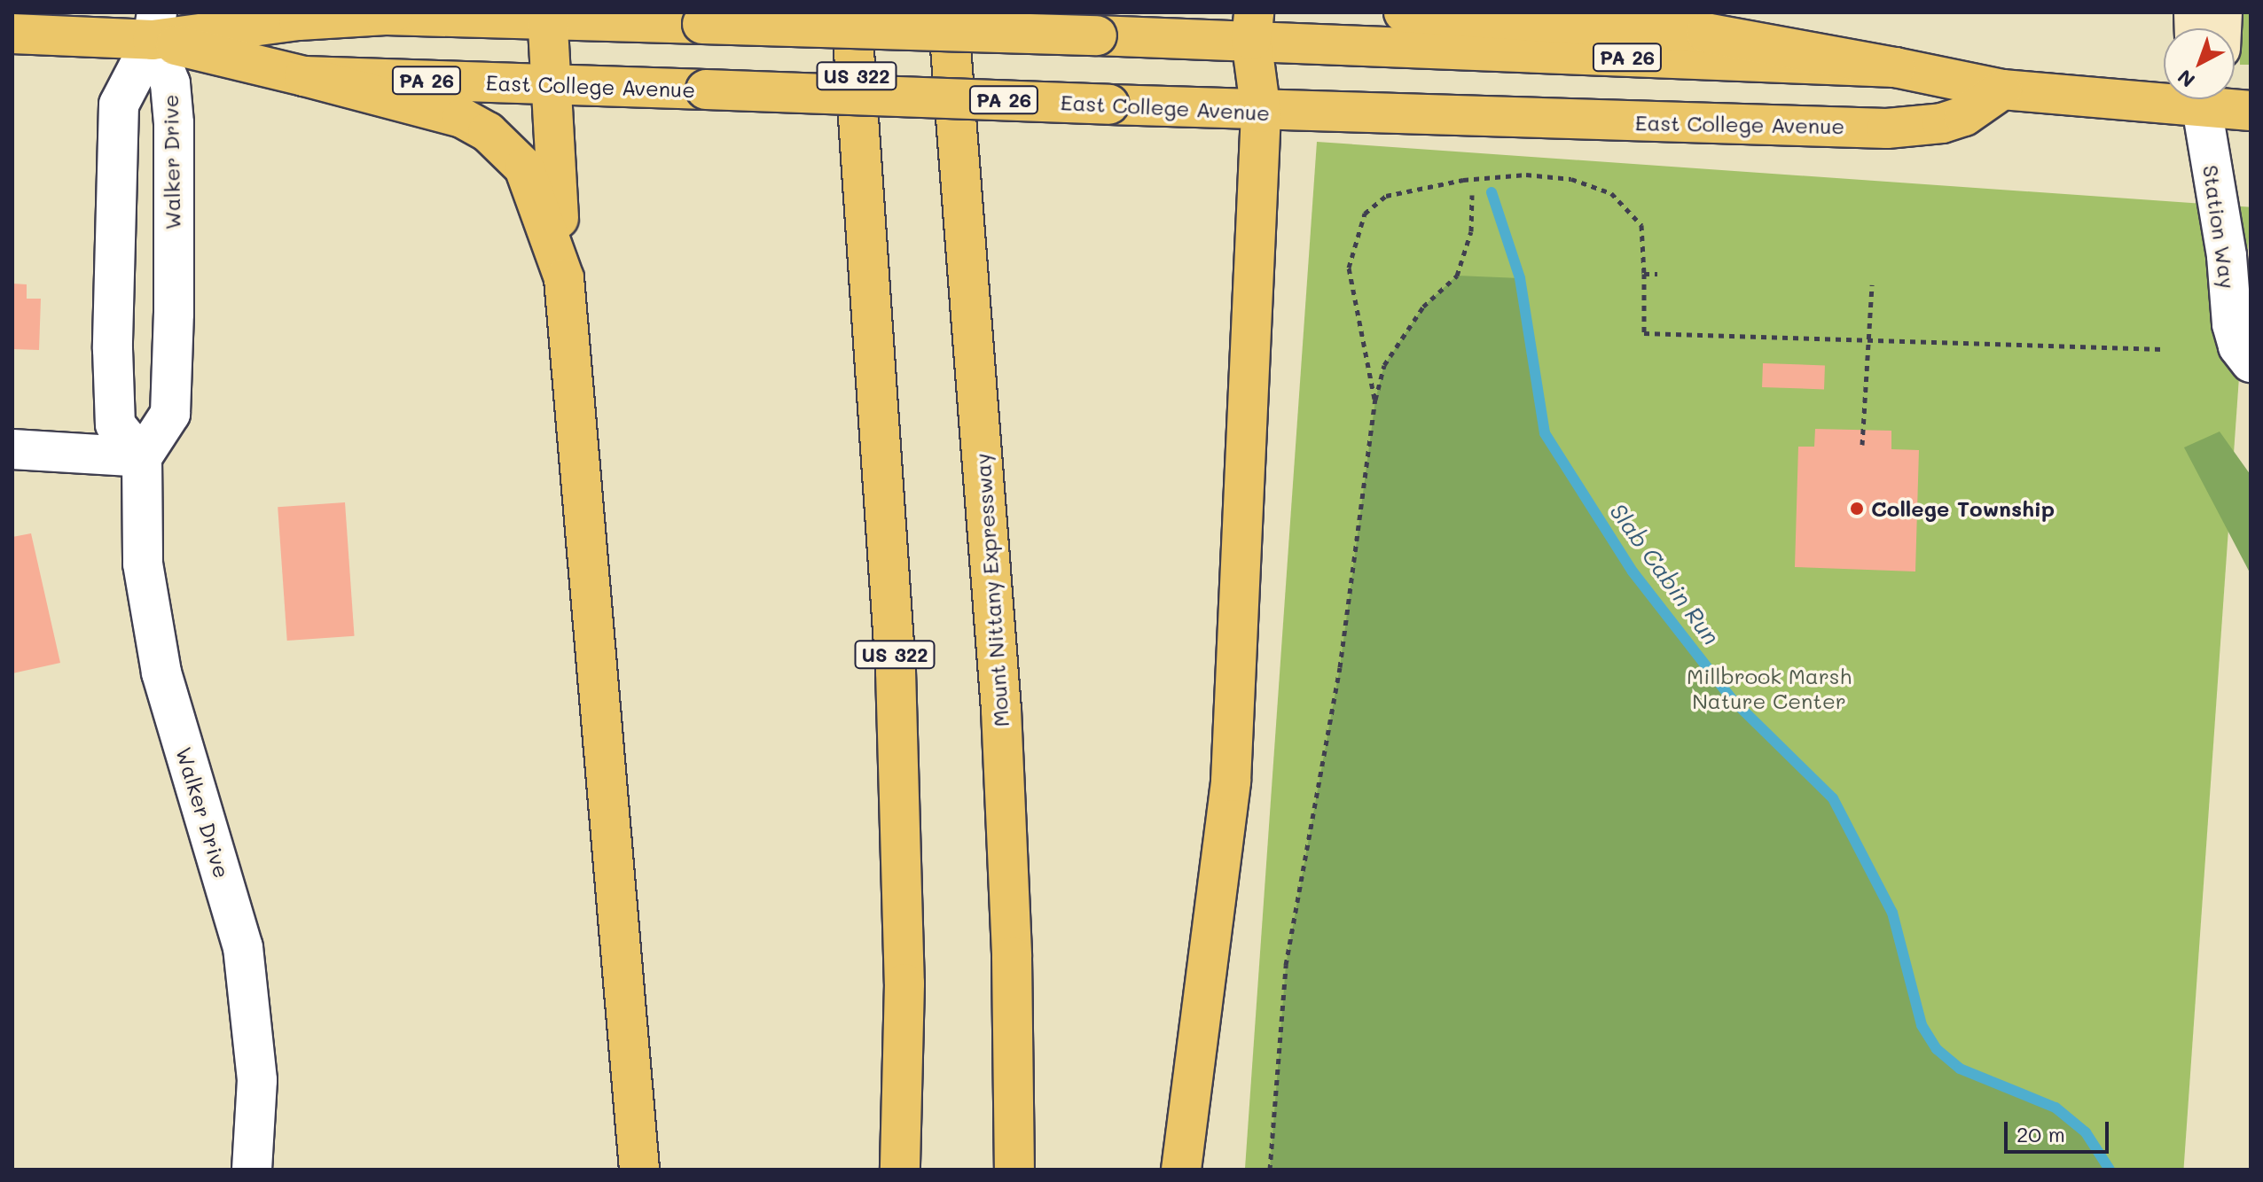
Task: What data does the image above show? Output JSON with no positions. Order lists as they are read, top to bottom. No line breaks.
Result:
{"streets":{"main road":["PA 26","US 322","East College Avenue","Mount Nittany Expressway"],"street":["Walker Drive","Station Way"]},"crossings":[["East College Avenue","Walker Drive"]],"water":["Slab Cabin Run"],"parks":["Millbrook Marsh Nature Center"],"places":["College Township"],"scale_bar":"20 m","north":"bottom left"}
